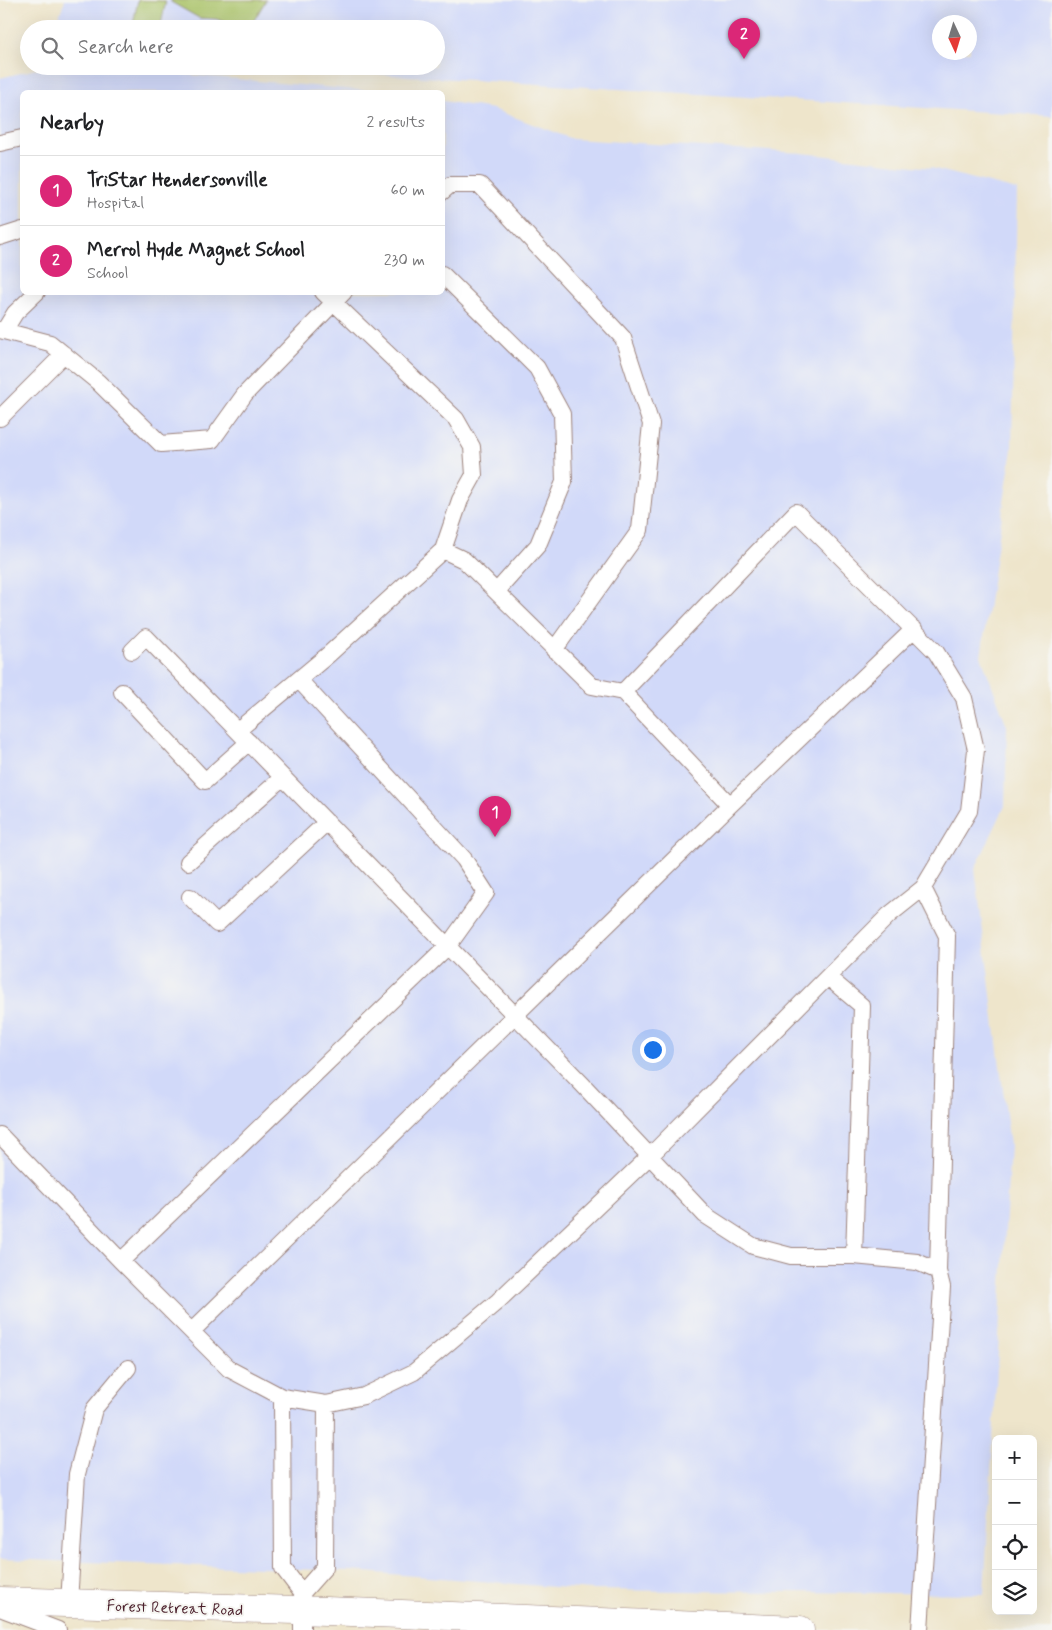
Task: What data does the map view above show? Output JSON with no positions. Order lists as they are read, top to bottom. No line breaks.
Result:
{"streets":{"street":["Forest Retreat Road"]},"north":"bottom","page":{"pins":["2","1"],"search":"Search here","heading":["Nearby","2 results"],"list":[{"mark":"1","name":"TriStar Hendersonville","note":"Hospital","value":"60 m"},{"mark":"2","name":"Merrol Hyde Magnet School","note":"School","value":"230 m"}],"map_buttons":["+","−"]}}
